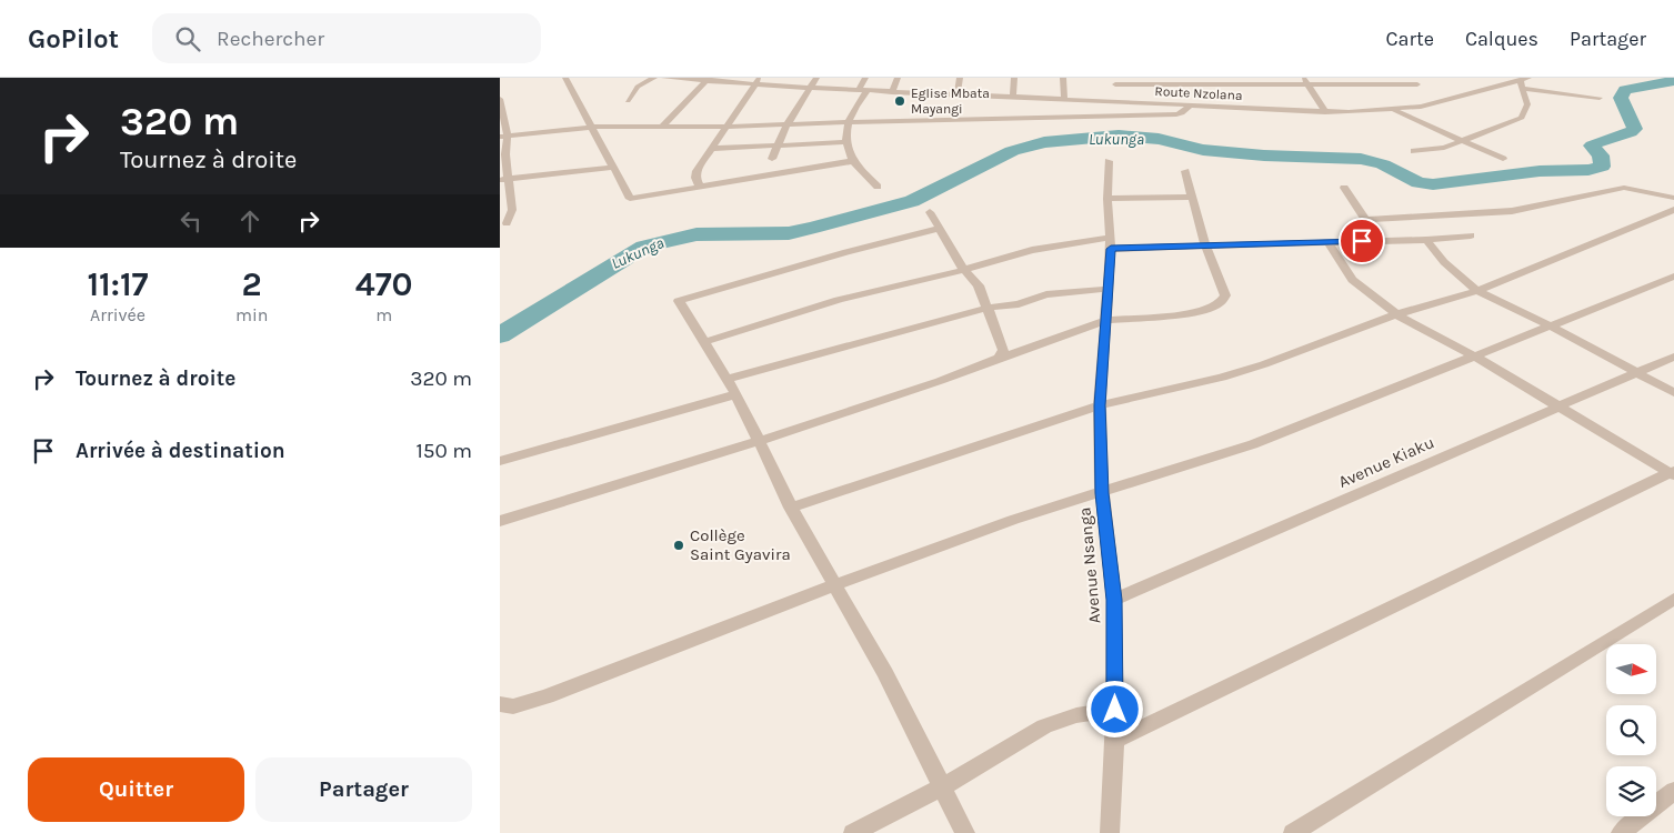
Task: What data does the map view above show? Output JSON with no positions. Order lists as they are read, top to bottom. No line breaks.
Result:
{"streets":{"street":["Route Nzolana","Avenue Kiaku","Avenue Nsanga"]},"crossings":[["Avenue Kiaku","Avenue Nsanga"]],"water":["Lukunga"],"places":["Eglise Mbata Mayangi","Collège Saint Gyavira"],"north":"right","page":{"header":"GoPilot","search":"Rechercher","nav":["Carte","Calques","Partager"],"turn":["320 m","Tournez à droite"],"eta":["11:17","Arrivée","2","min","470","m"],"list":[{"name":"Tournez à droite","value":"320 m"},{"name":"Arrivée à destination","value":"150 m"}],"buttons":["Quitter","Partager"]}}
